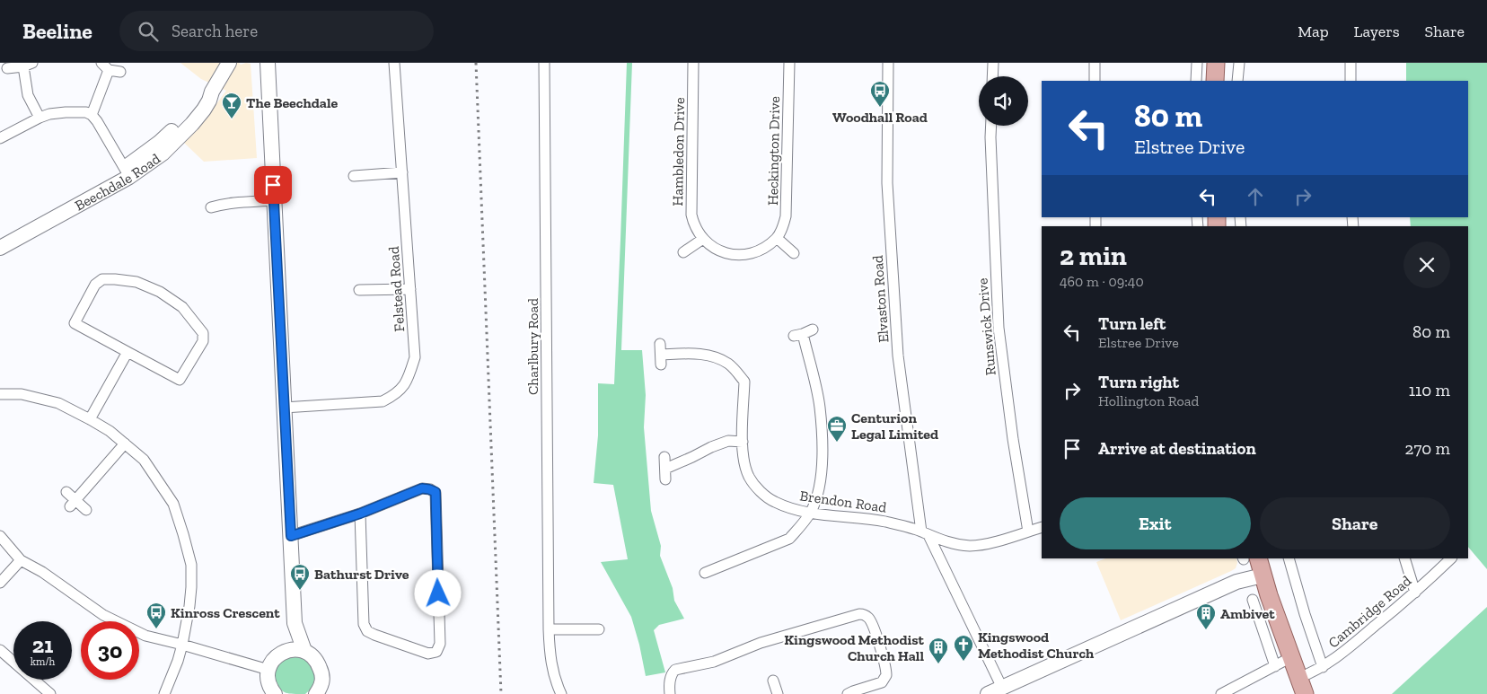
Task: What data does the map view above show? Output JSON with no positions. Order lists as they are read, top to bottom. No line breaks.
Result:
{"streets":{"street":["Heckington Drive","Hambledon Drive","Beechdale Road","Felstead Road","Elvaston Road","Runswick Drive","Charlbury Road","Brendon Road","Cambridge Road"]},"crossings":[["Heckington Drive","Hambledon Drive"],["Elvaston Road","Brendon Road"],["Runswick Drive","Brendon Road"]],"places":{"bus stop":["Woodhall Road","Bathurst Drive","Kinross Crescent"],"bar":["The Beechdale"],"office":["Centurion Legal Limited"],"building":["Ambivet","Kingswood Methodist Church Hall"],"church":["Kingswood Methodist Church"]},"page":{"header":"Beeline","search":"Search here","nav":["Map","Layers","Share"],"turn":["80 m","Elstree Drive"],"heading":["2 min","460 m · 09:40"],"list":[{"name":"Turn left","note":"Elstree Drive","value":"80 m"},{"name":"Turn right","note":"Hollington Road","value":"110 m"},{"name":"Arrive at destination","value":"270 m"}],"buttons":["Exit","Share"],"speed":"21 km/h","limit":"30"}}
